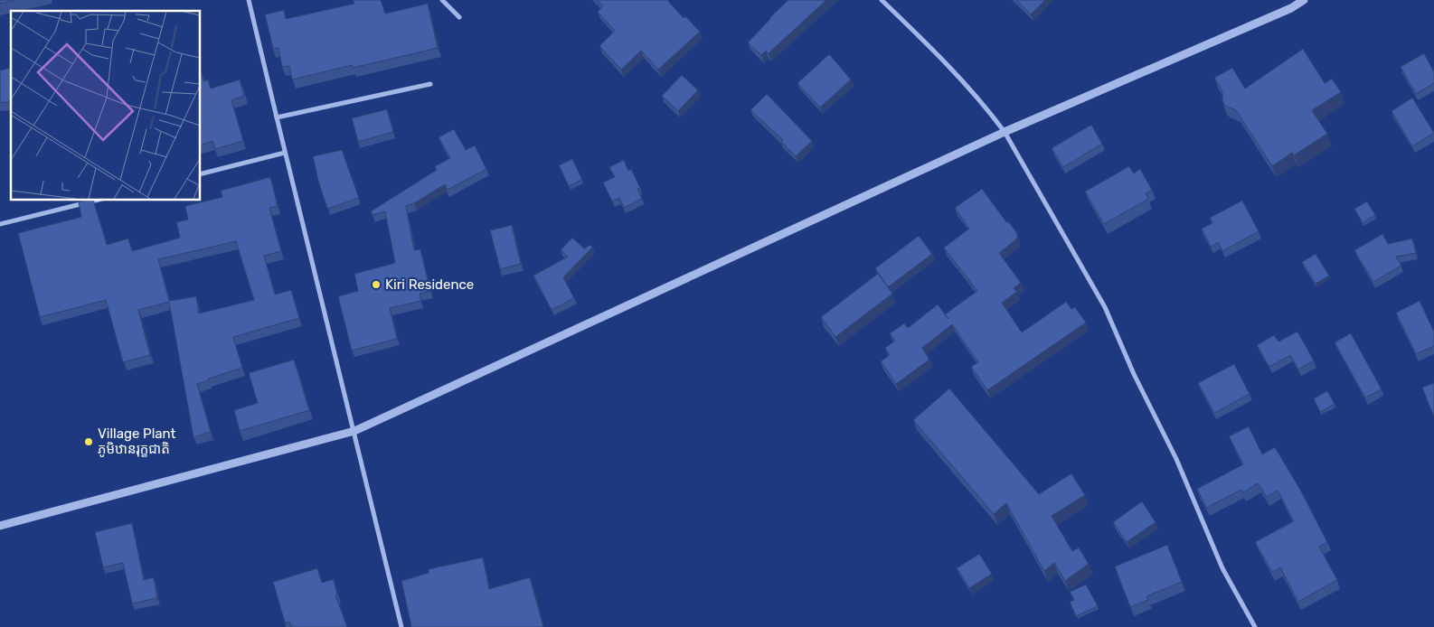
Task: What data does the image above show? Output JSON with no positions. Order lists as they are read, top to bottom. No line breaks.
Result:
{"places":["Kiri Residence","Village Plant ភូមិឋានរុក្ខជាតិ"]}
